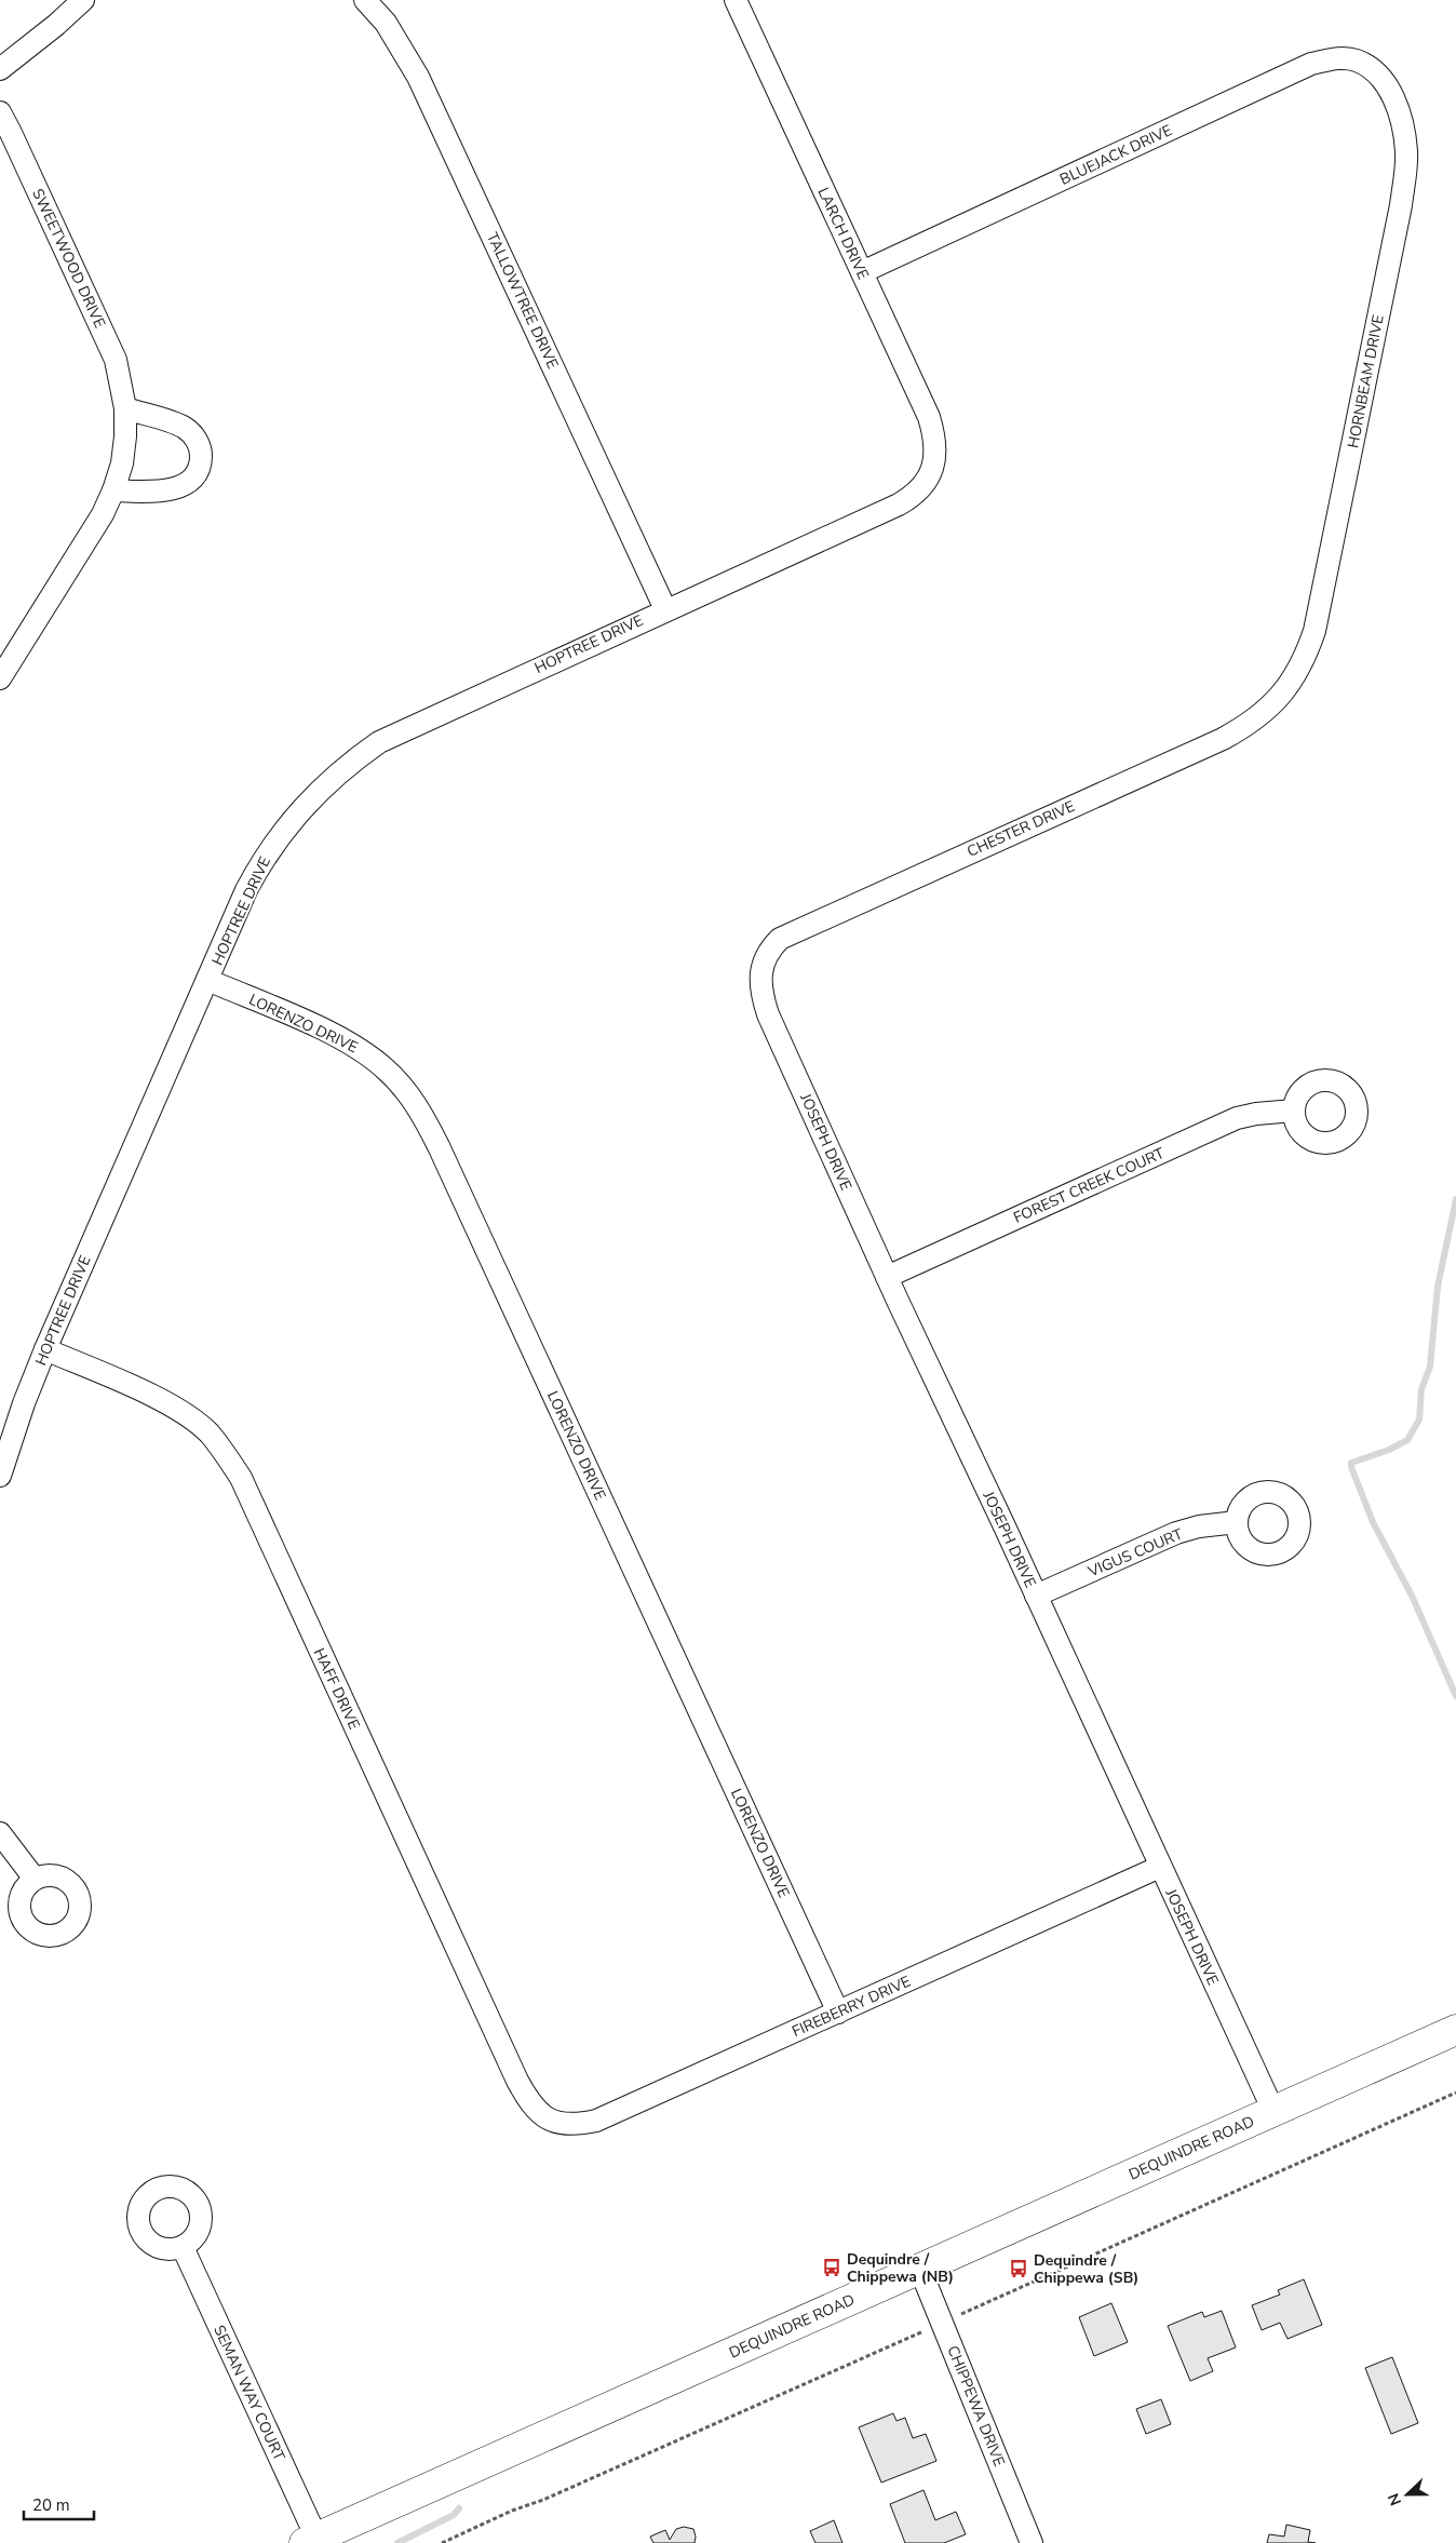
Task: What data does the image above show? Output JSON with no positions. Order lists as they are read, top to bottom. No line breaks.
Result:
{"streets":{"main road":["DEQUINDRE ROAD"],"street":["BLUEJACK DRIVE","LARCH DRIVE","SWEETWOOD DRIVE","TALLOWTREE DRIVE","HORNBEAM DRIVE","HOPTREE DRIVE","CHESTER DRIVE","LORENZO DRIVE","JOSEPH DRIVE","FOREST CREEK COURT","VIGUS COURT","HAFF DRIVE","FIREBERRY DRIVE","SEMAN WAY COURT","CHIPPEWA DRIVE"]},"crossings":[["BLUEJACK DRIVE","LARCH DRIVE"],["BLUEJACK DRIVE","HORNBEAM DRIVE"],["LARCH DRIVE","HOPTREE DRIVE"],["TALLOWTREE DRIVE","HOPTREE DRIVE"],["HORNBEAM DRIVE","CHESTER DRIVE"],["HOPTREE DRIVE","LORENZO DRIVE"],["HOPTREE DRIVE","HAFF DRIVE"],["CHESTER DRIVE","JOSEPH DRIVE"],["LORENZO DRIVE","FIREBERRY DRIVE"],["JOSEPH DRIVE","FOREST CREEK COURT"],["JOSEPH DRIVE","VIGUS COURT"],["JOSEPH DRIVE","FIREBERRY DRIVE"],["JOSEPH DRIVE","DEQUINDRE ROAD"],["HAFF DRIVE","FIREBERRY DRIVE"],["DEQUINDRE ROAD","SEMAN WAY COURT"],["DEQUINDRE ROAD","CHIPPEWA DRIVE"]],"places":{"bus stop":["Dequindre / Chippewa (NB)","Dequindre / Chippewa (SB)"]},"scale_bar":"20 m","north":"left"}
